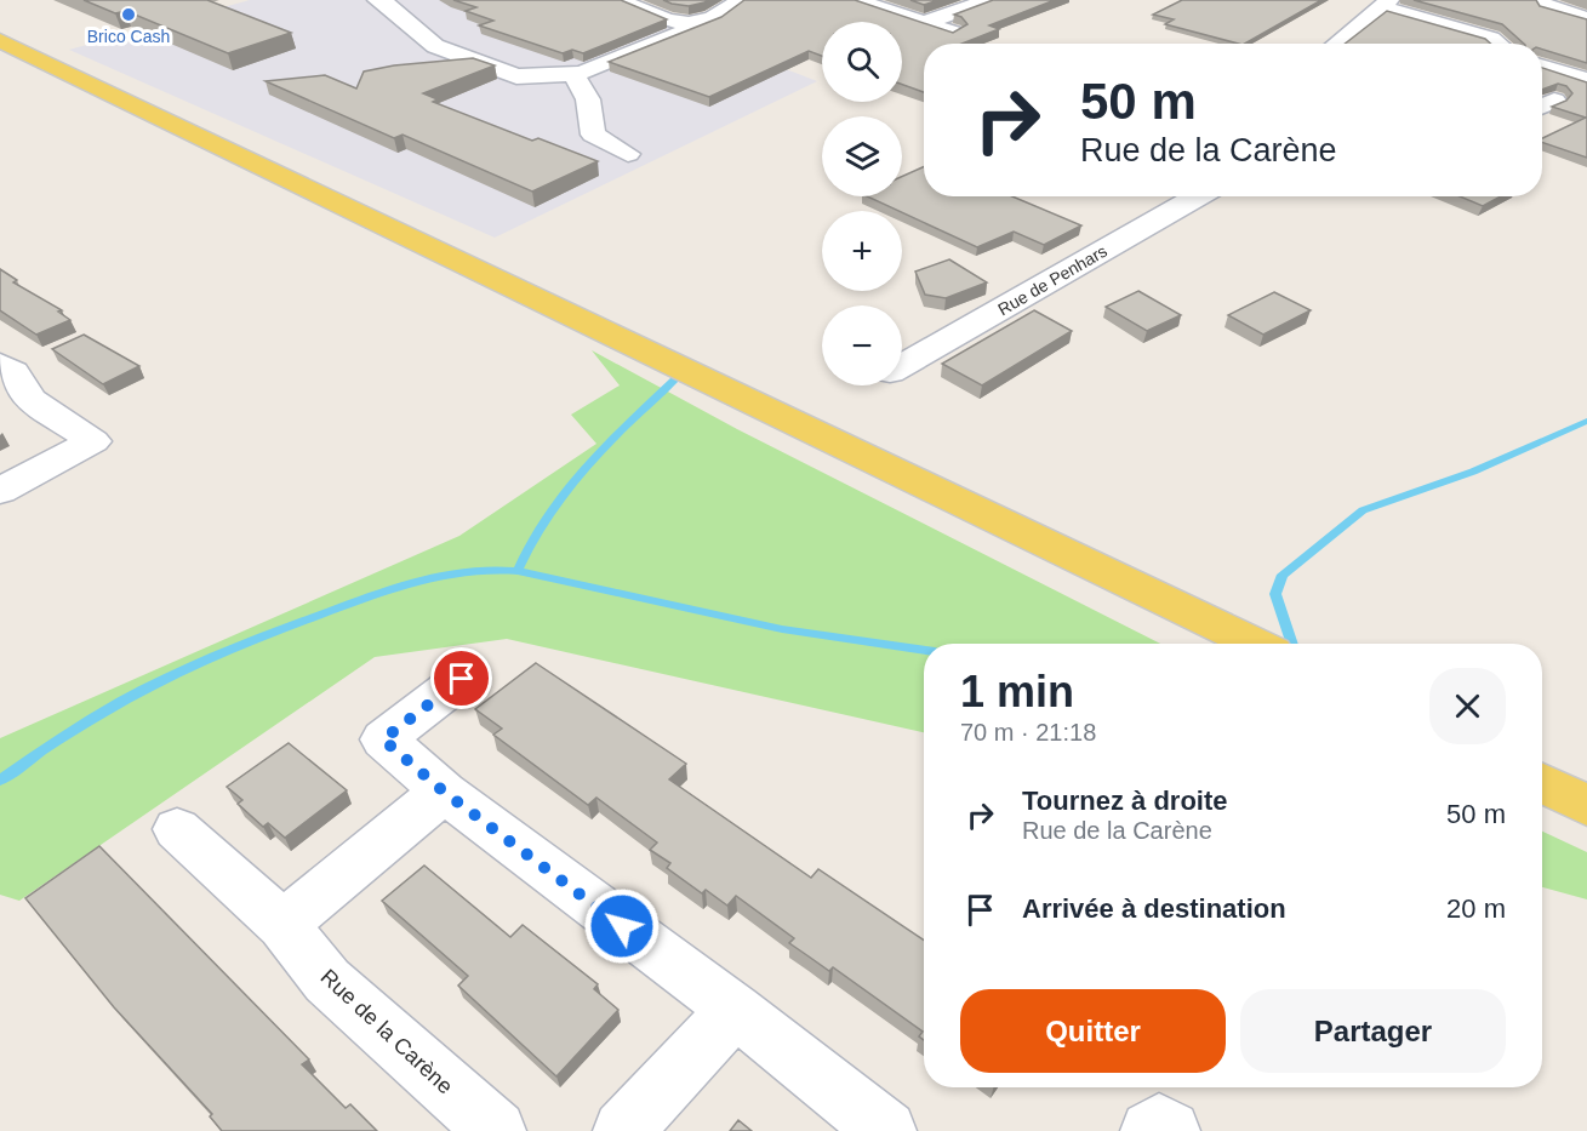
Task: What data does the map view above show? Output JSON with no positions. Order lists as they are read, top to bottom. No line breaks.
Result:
{"streets":{"street":["Rue de Penhars","Rue de la Carène"]},"places":["Brico Cash"],"page":{"map_buttons":["+","−"],"turn":["50 m","Rue de la Carène"],"heading":["1 min","70 m · 21:18"],"list":[{"name":"Tournez à droite","note":"Rue de la Carène","value":"50 m"},{"name":"Arrivée à destination","value":"20 m"}],"buttons":["Quitter","Partager"]}}
